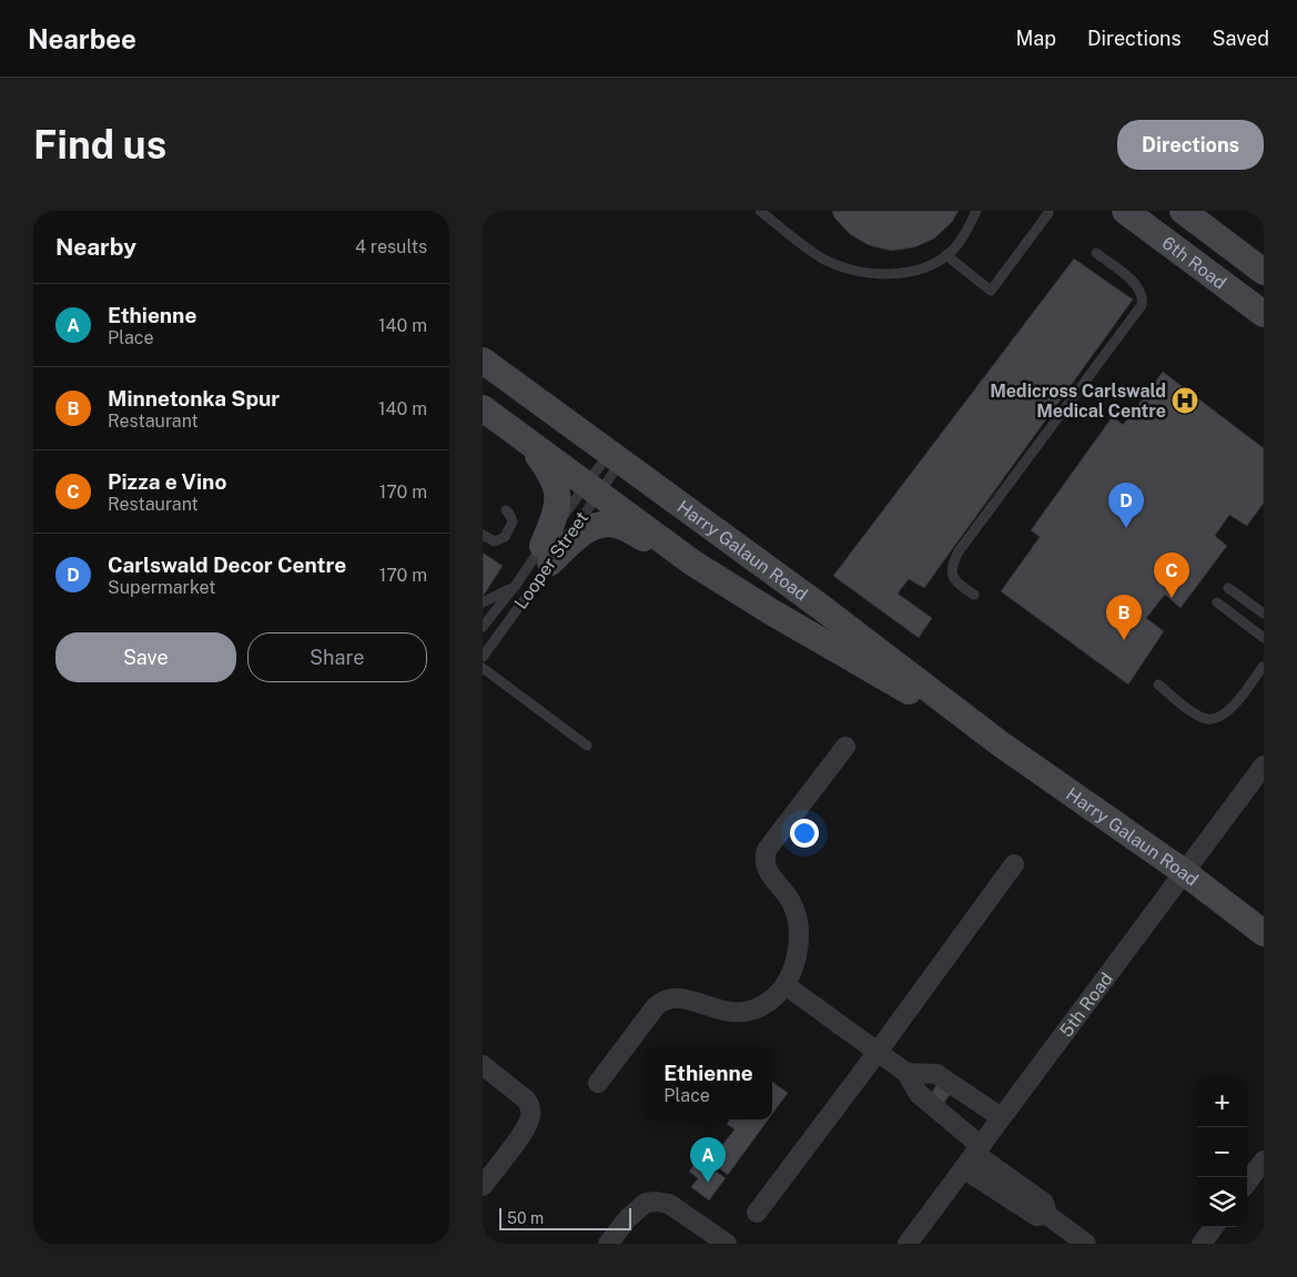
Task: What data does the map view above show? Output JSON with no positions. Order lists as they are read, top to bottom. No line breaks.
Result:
{"streets":{"main road":["6th Road","Harry Galaun Road"],"street":["5th Road"],"lane":["Looper Street"]},"crossings":[["Harry Galaun Road","Looper Street"],["Harry Galaun Road","5th Road"]],"places":{"hospital":["Medicross Carlswald Medical Centre"]},"scale_bar":"50 m","page":{"header":"Nearbee","nav":["Map","Directions","Saved"],"buttons":["Directions",["Save","Share"]],"title":"Find us","heading":["Nearby","4 results"],"list":[{"mark":"A","name":"Ethienne","note":"Place","value":"140 m"},{"mark":"B","name":"Minnetonka Spur","note":"Restaurant","value":"140 m"},{"mark":"C","name":"Pizza e Vino","note":"Restaurant","value":"170 m"},{"mark":"D","name":"Carlswald Decor Centre","note":"Supermarket","value":"170 m"}],"pins":["D","C","B","A"],"popup":["Ethienne","Place"],"map_buttons":["+","−"],"scale":"50 m"}}
